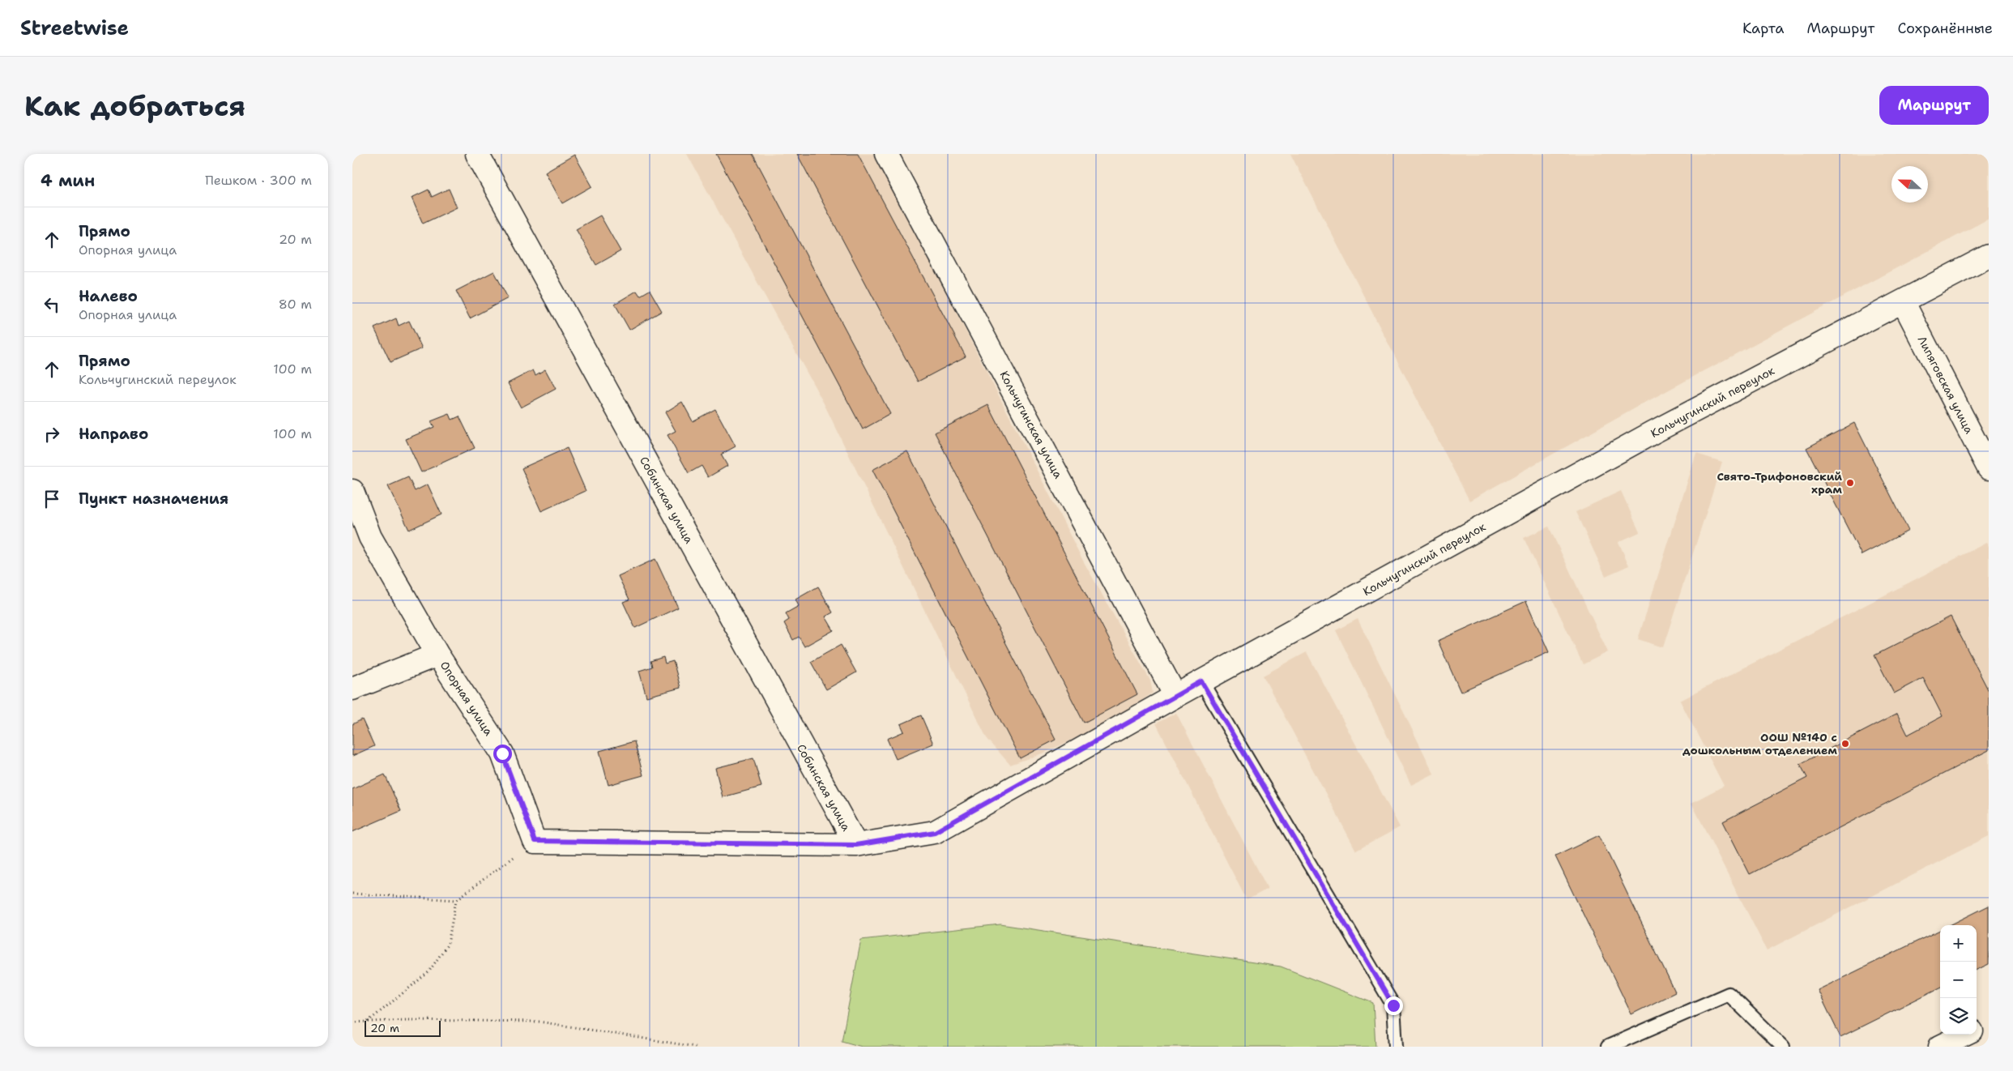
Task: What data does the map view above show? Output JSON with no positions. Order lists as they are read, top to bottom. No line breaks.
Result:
{"streets":{"street":["Липяговская улица","Кольчугинский переулок","Кольчугинская улица","Собинская улица","Опорная улица"]},"crossings":[["Липяговская улица","Кольчугинский переулок"],["Кольчугинский переулок","Кольчугинская улица"],["Кольчугинский переулок","Собинская улица"]],"places":["Свято-Трифоновский храм","ООШ №140 с дошкольным отделением"],"scale_bar":"20 m","north":"left","page":{"header":"Streetwise","nav":["Карта","Маршрут","Сохранённые"],"buttons":"Маршрут","title":"Как добраться","heading":["4 мин","Пешком · 300 m"],"list":[["Прямо","Опорная улица","20 m"],["Налево","Опорная улица","80 m"],["Прямо","Кольчугинский переулок","100 m"],["Направо","100 m"],"Пункт назначения"],"map_buttons":["+","−"],"scale":"20 m"}}
